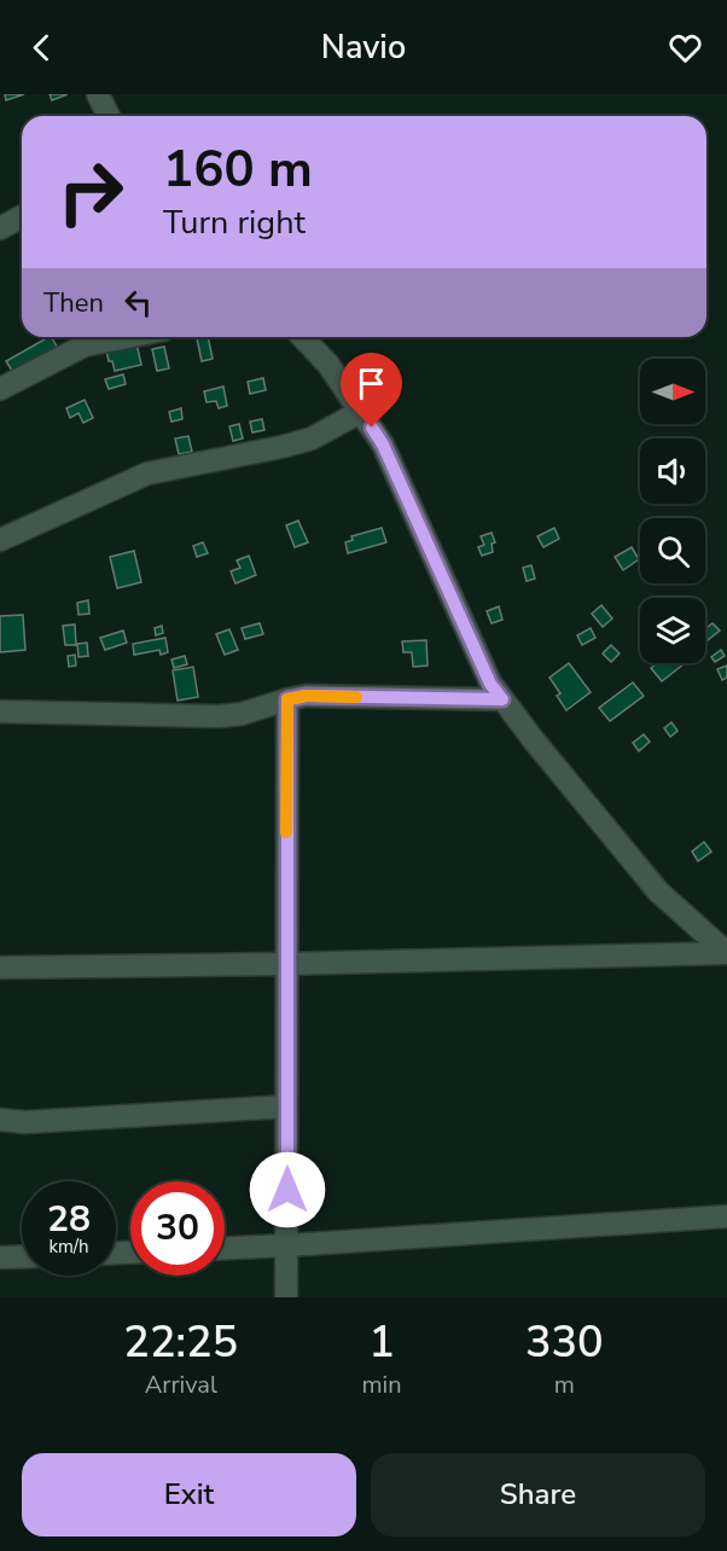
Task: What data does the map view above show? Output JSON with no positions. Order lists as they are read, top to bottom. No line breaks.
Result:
{"north":"right","page":{"header":"Navio","turn":["160 m","Turn right"],"then":"Then","speed":"28 km/h","limit":"30","eta":["22:25","Arrival","1","min","330","m"],"buttons":["Exit","Share"]}}
